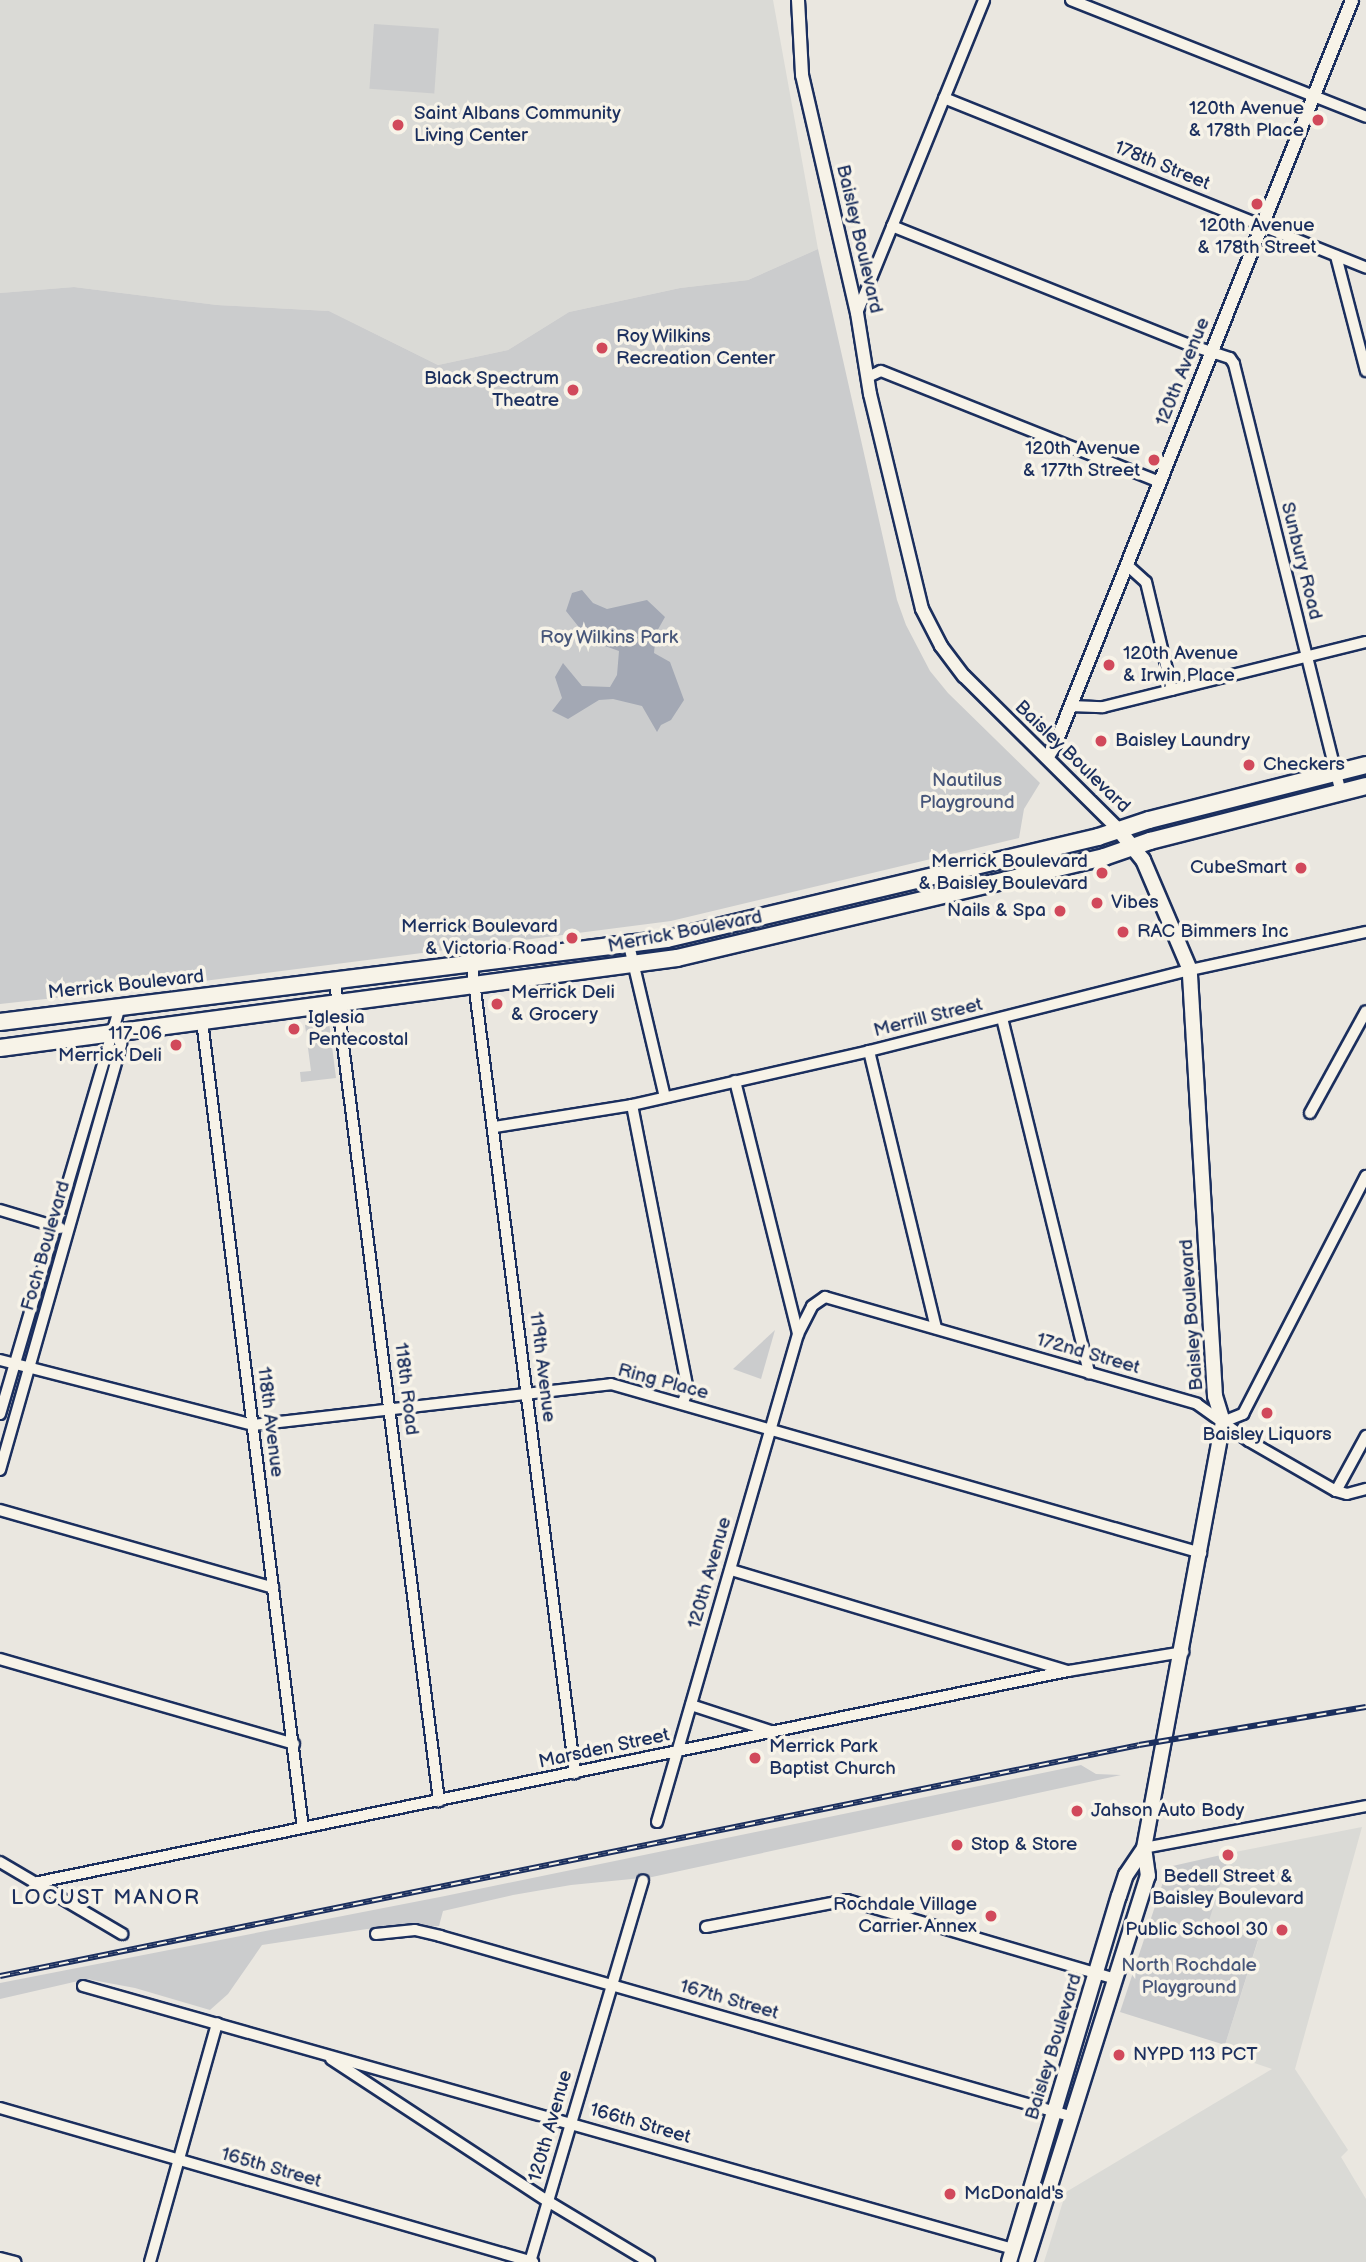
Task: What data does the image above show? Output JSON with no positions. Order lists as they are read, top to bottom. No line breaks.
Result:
{"streets":{"main road":["Baisley Boulevard","Merrick Boulevard"],"street":["178th Street","120th Avenue","Sunbury Road","Merrill Street","Foch Boulevard","172nd Street","119th Avenue","Ring Place","118th Road","118th Avenue","Marsden Street","167th Street","166th Street","165th Street"]},"crossings":[["178th Street","120th Avenue"],["Baisley Boulevard","120th Avenue"],["Baisley Boulevard","Merrick Boulevard"],["Baisley Boulevard","Merrill Street"],["Baisley Boulevard","172nd Street"],["Baisley Boulevard","Ring Place"],["Baisley Boulevard","Marsden Street"],["Baisley Boulevard","167th Street"],["Baisley Boulevard","166th Street"],["120th Avenue","Sunbury Road"],["120th Avenue","172nd Street"],["120th Avenue","Ring Place"],["120th Avenue","Marsden Street"],["120th Avenue","167th Street"],["120th Avenue","166th Street"],["120th Avenue","165th Street"],["Sunbury Road","Merrick Boulevard"],["Merrick Boulevard","Foch Boulevard"],["Merrick Boulevard","119th Avenue"],["Merrick Boulevard","118th Road"],["Merrick Boulevard","118th Avenue"],["Merrill Street","119th Avenue"],["119th Avenue","Ring Place"],["119th Avenue","Marsden Street"],["Ring Place","118th Road"],["Ring Place","118th Avenue"],["118th Road","Marsden Street"],["118th Avenue","Marsden Street"]],"districts":["LOCUST MANOR"],"parks":["Roy Wilkins Park","Nautilus Playground","North Rochdale Playground"],"places":["120th Avenue & 178th Place","Saint Albans Community Living Center","120th Avenue & 178th Street","Roy Wilkins Recreation Center","Black Spectrum Theatre","120th Avenue & 177th Street","120th Avenue & Irwin Place","Baisley Laundry","Checkers","CubeSmart","Merrick Boulevard & Baisley Boulevard","Vibes","Nails & Spa","RAC Bimmers Inc","Merrick Boulevard & Victoria Road","Merrick Deli & Grocery","Iglesia Pentecostal","117-06 Merrick Deli","Baisley Liquors","Merrick Park Baptist Church","Jahson Auto Body","Stop & Store","Bedell Street & Baisley Boulevard","Rochdale Village Carrier Annex","Public School 30","NYPD 113 PCT","McDonald's"]}
